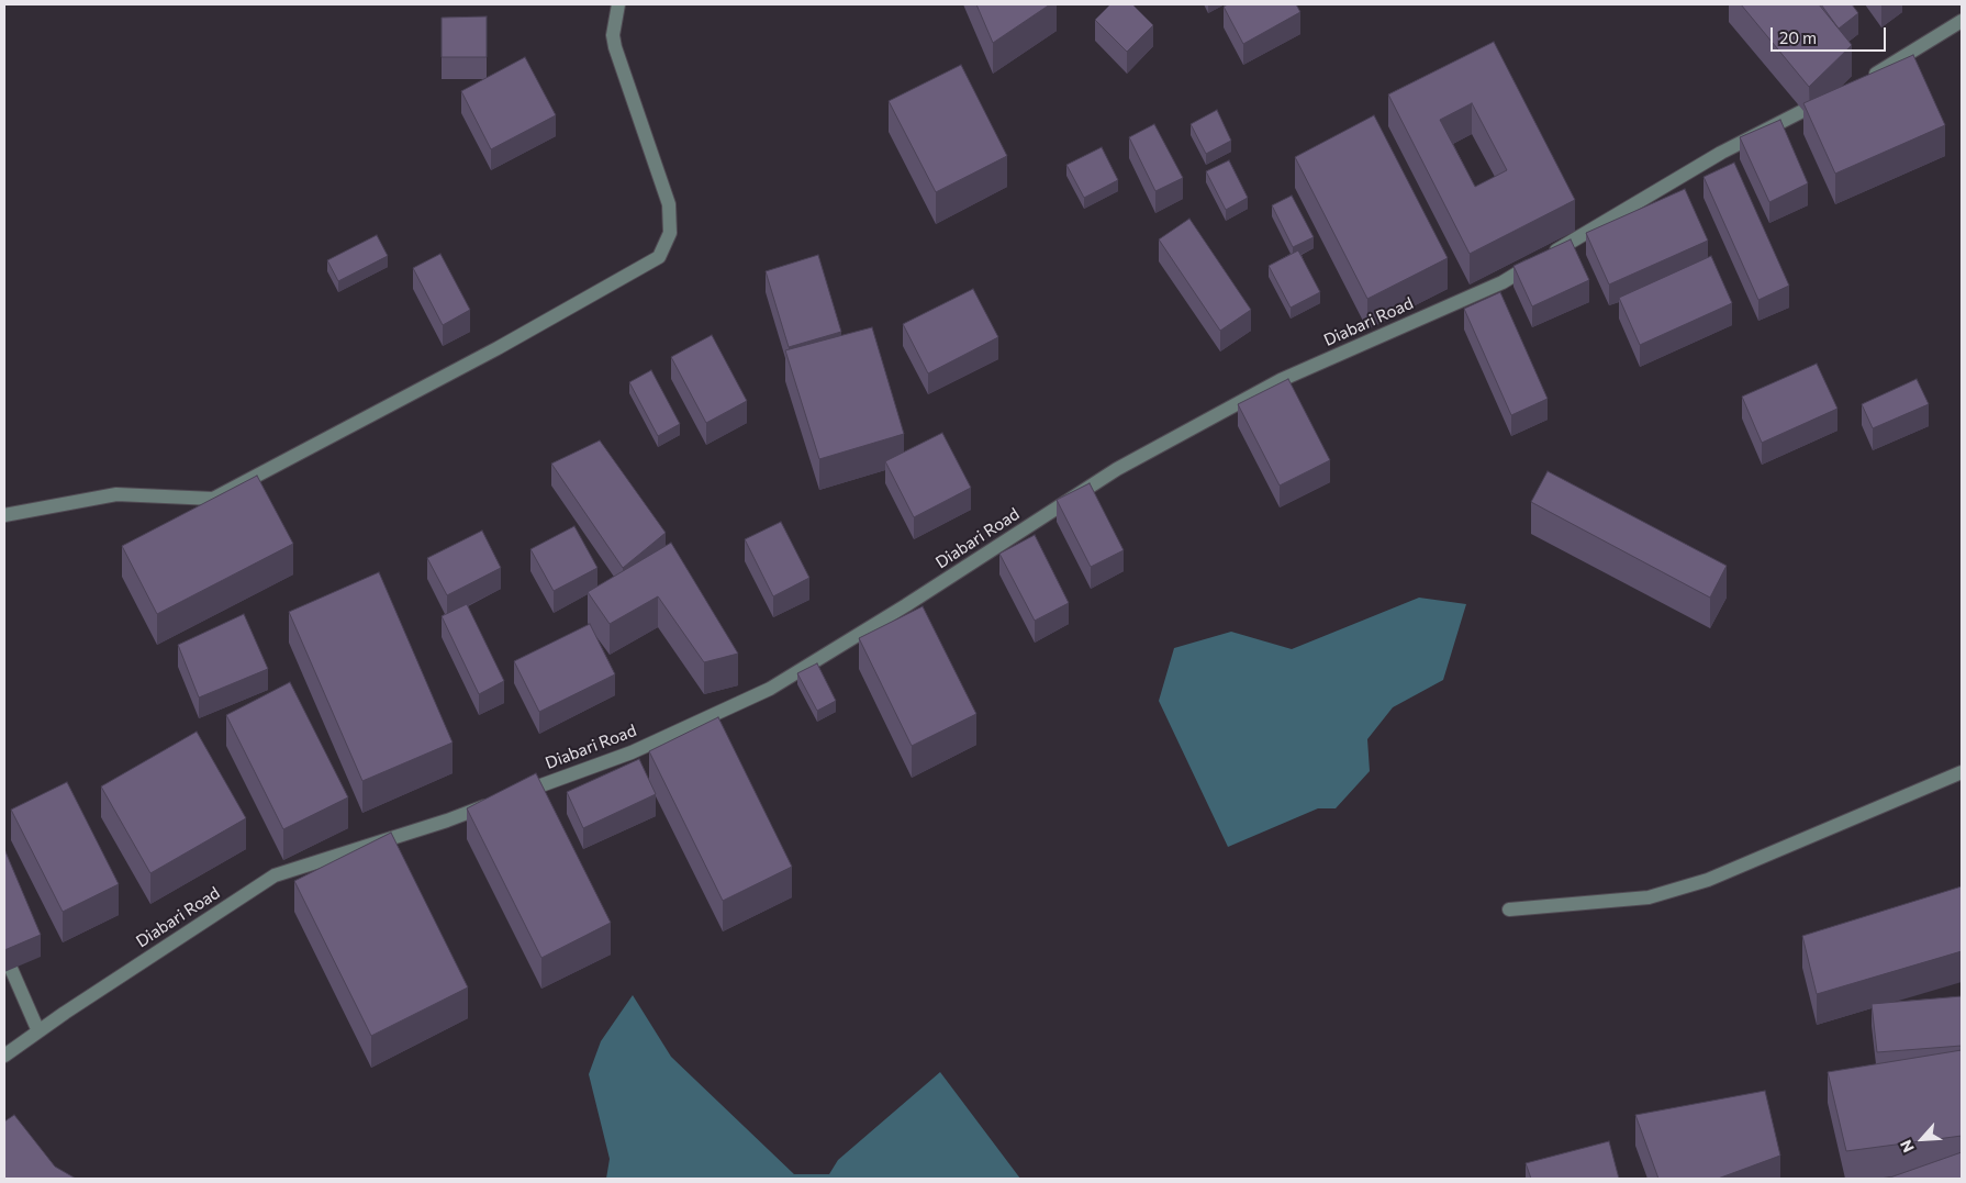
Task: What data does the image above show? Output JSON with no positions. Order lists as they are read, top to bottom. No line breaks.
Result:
{"streets":{"street":["Diabari Road"]},"scale_bar":"20 m","north":"bottom left"}
